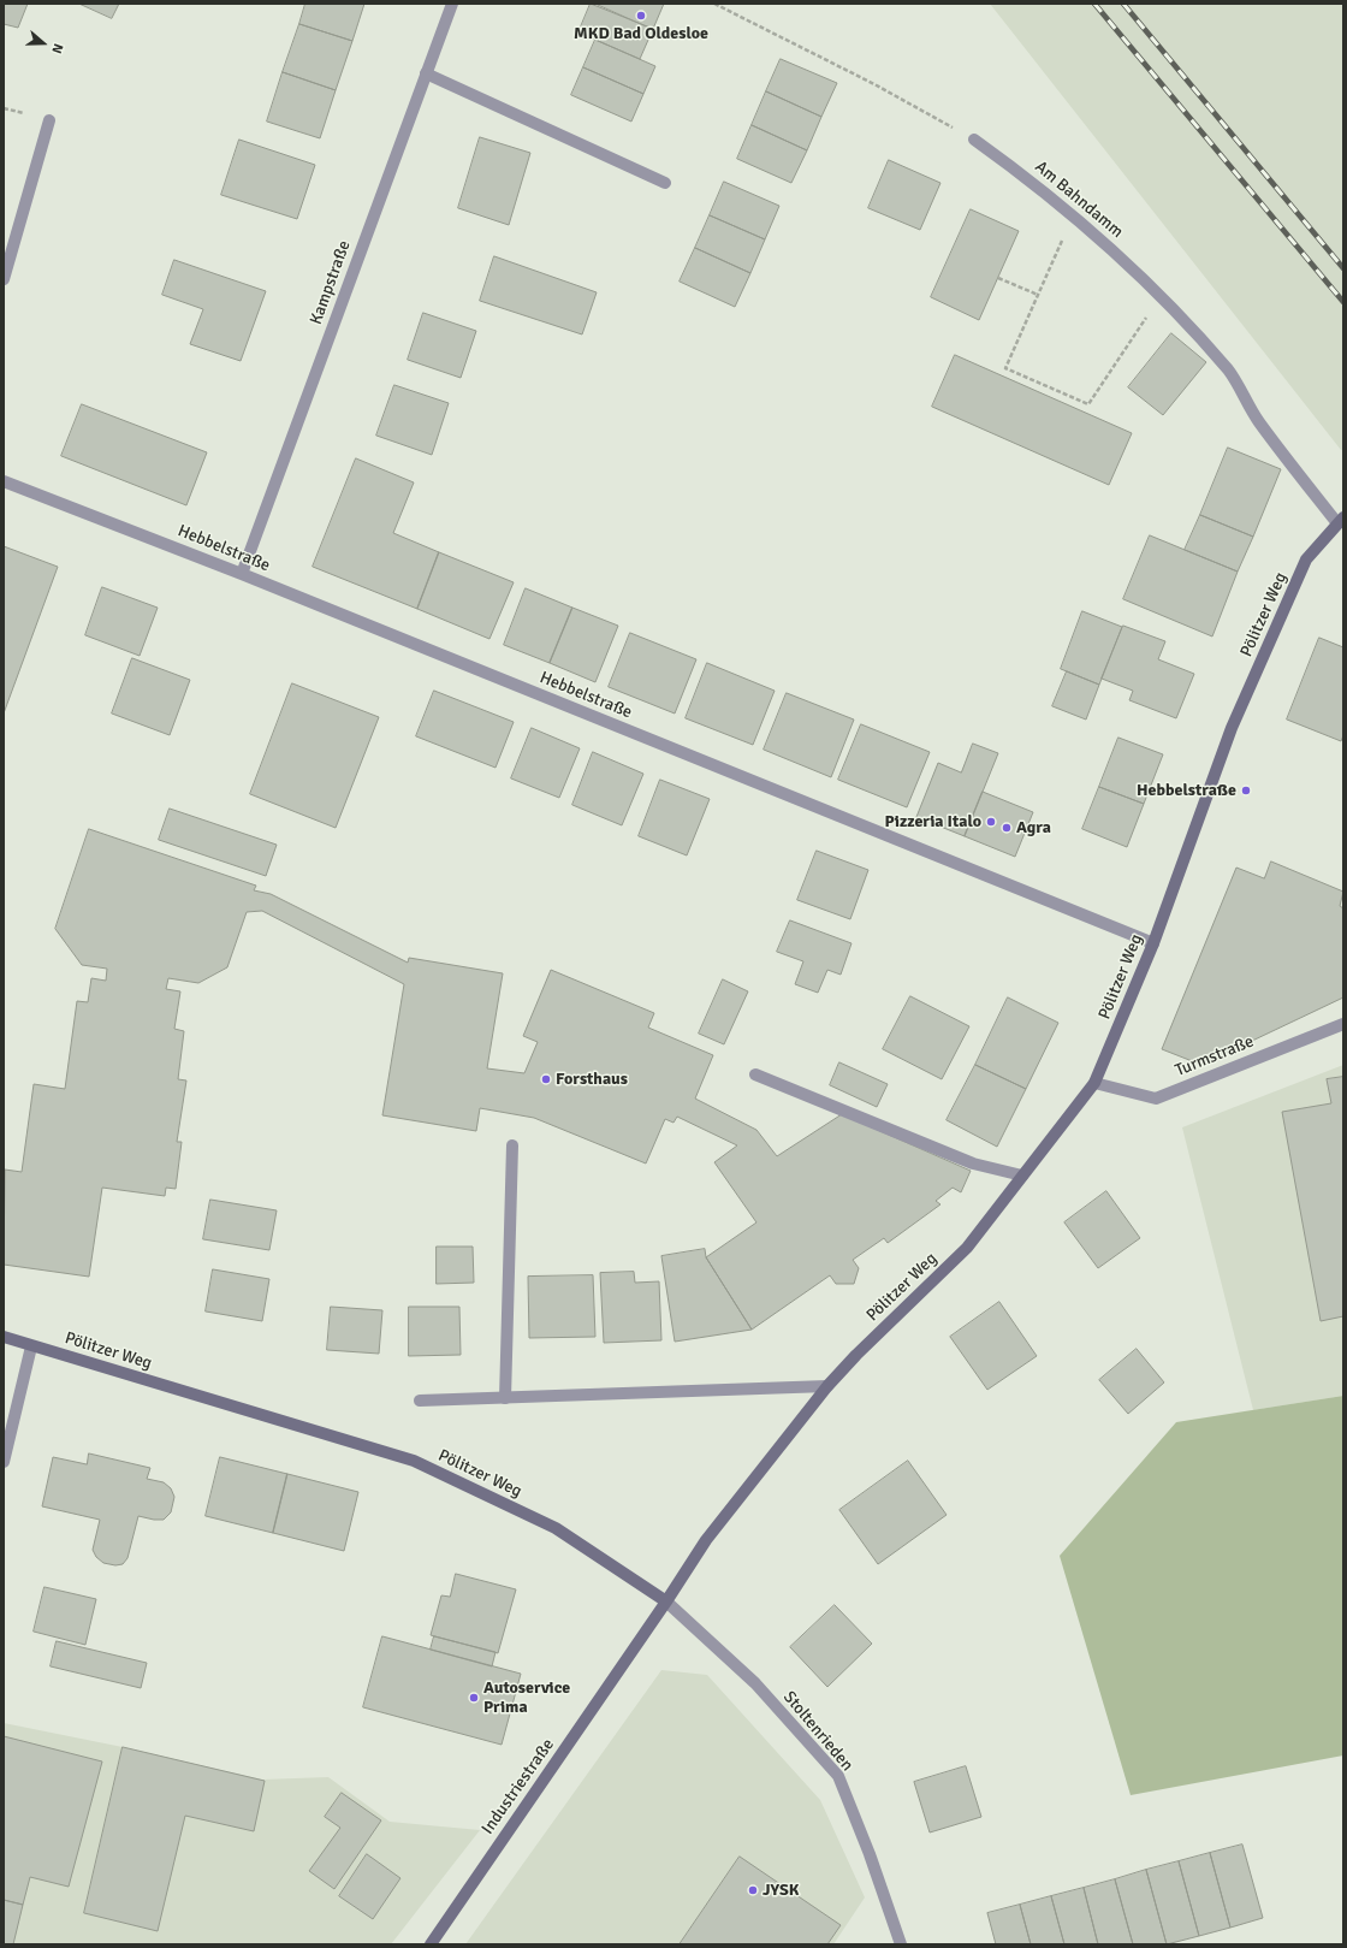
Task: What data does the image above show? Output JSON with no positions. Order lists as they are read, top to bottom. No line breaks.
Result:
{"streets":{"street":["Am Bahndamm","Kampstraße","Hebbelstraße","Pölitzer Weg","Turmstraße","Stoltenrieden","Industriestraße"]},"crossings":[["Am Bahndamm","Pölitzer Weg"],["Kampstraße","Hebbelstraße"],["Hebbelstraße","Pölitzer Weg"],["Pölitzer Weg","Turmstraße"],["Pölitzer Weg","Stoltenrieden"],["Pölitzer Weg","Industriestraße"],["Stoltenrieden","Industriestraße"]],"places":["MKD Bad Oldesloe","Hebbelstraße","Pizzeria Italo","Agra","Forsthaus","Autoservice Prima","JYSK"],"north":"right"}
